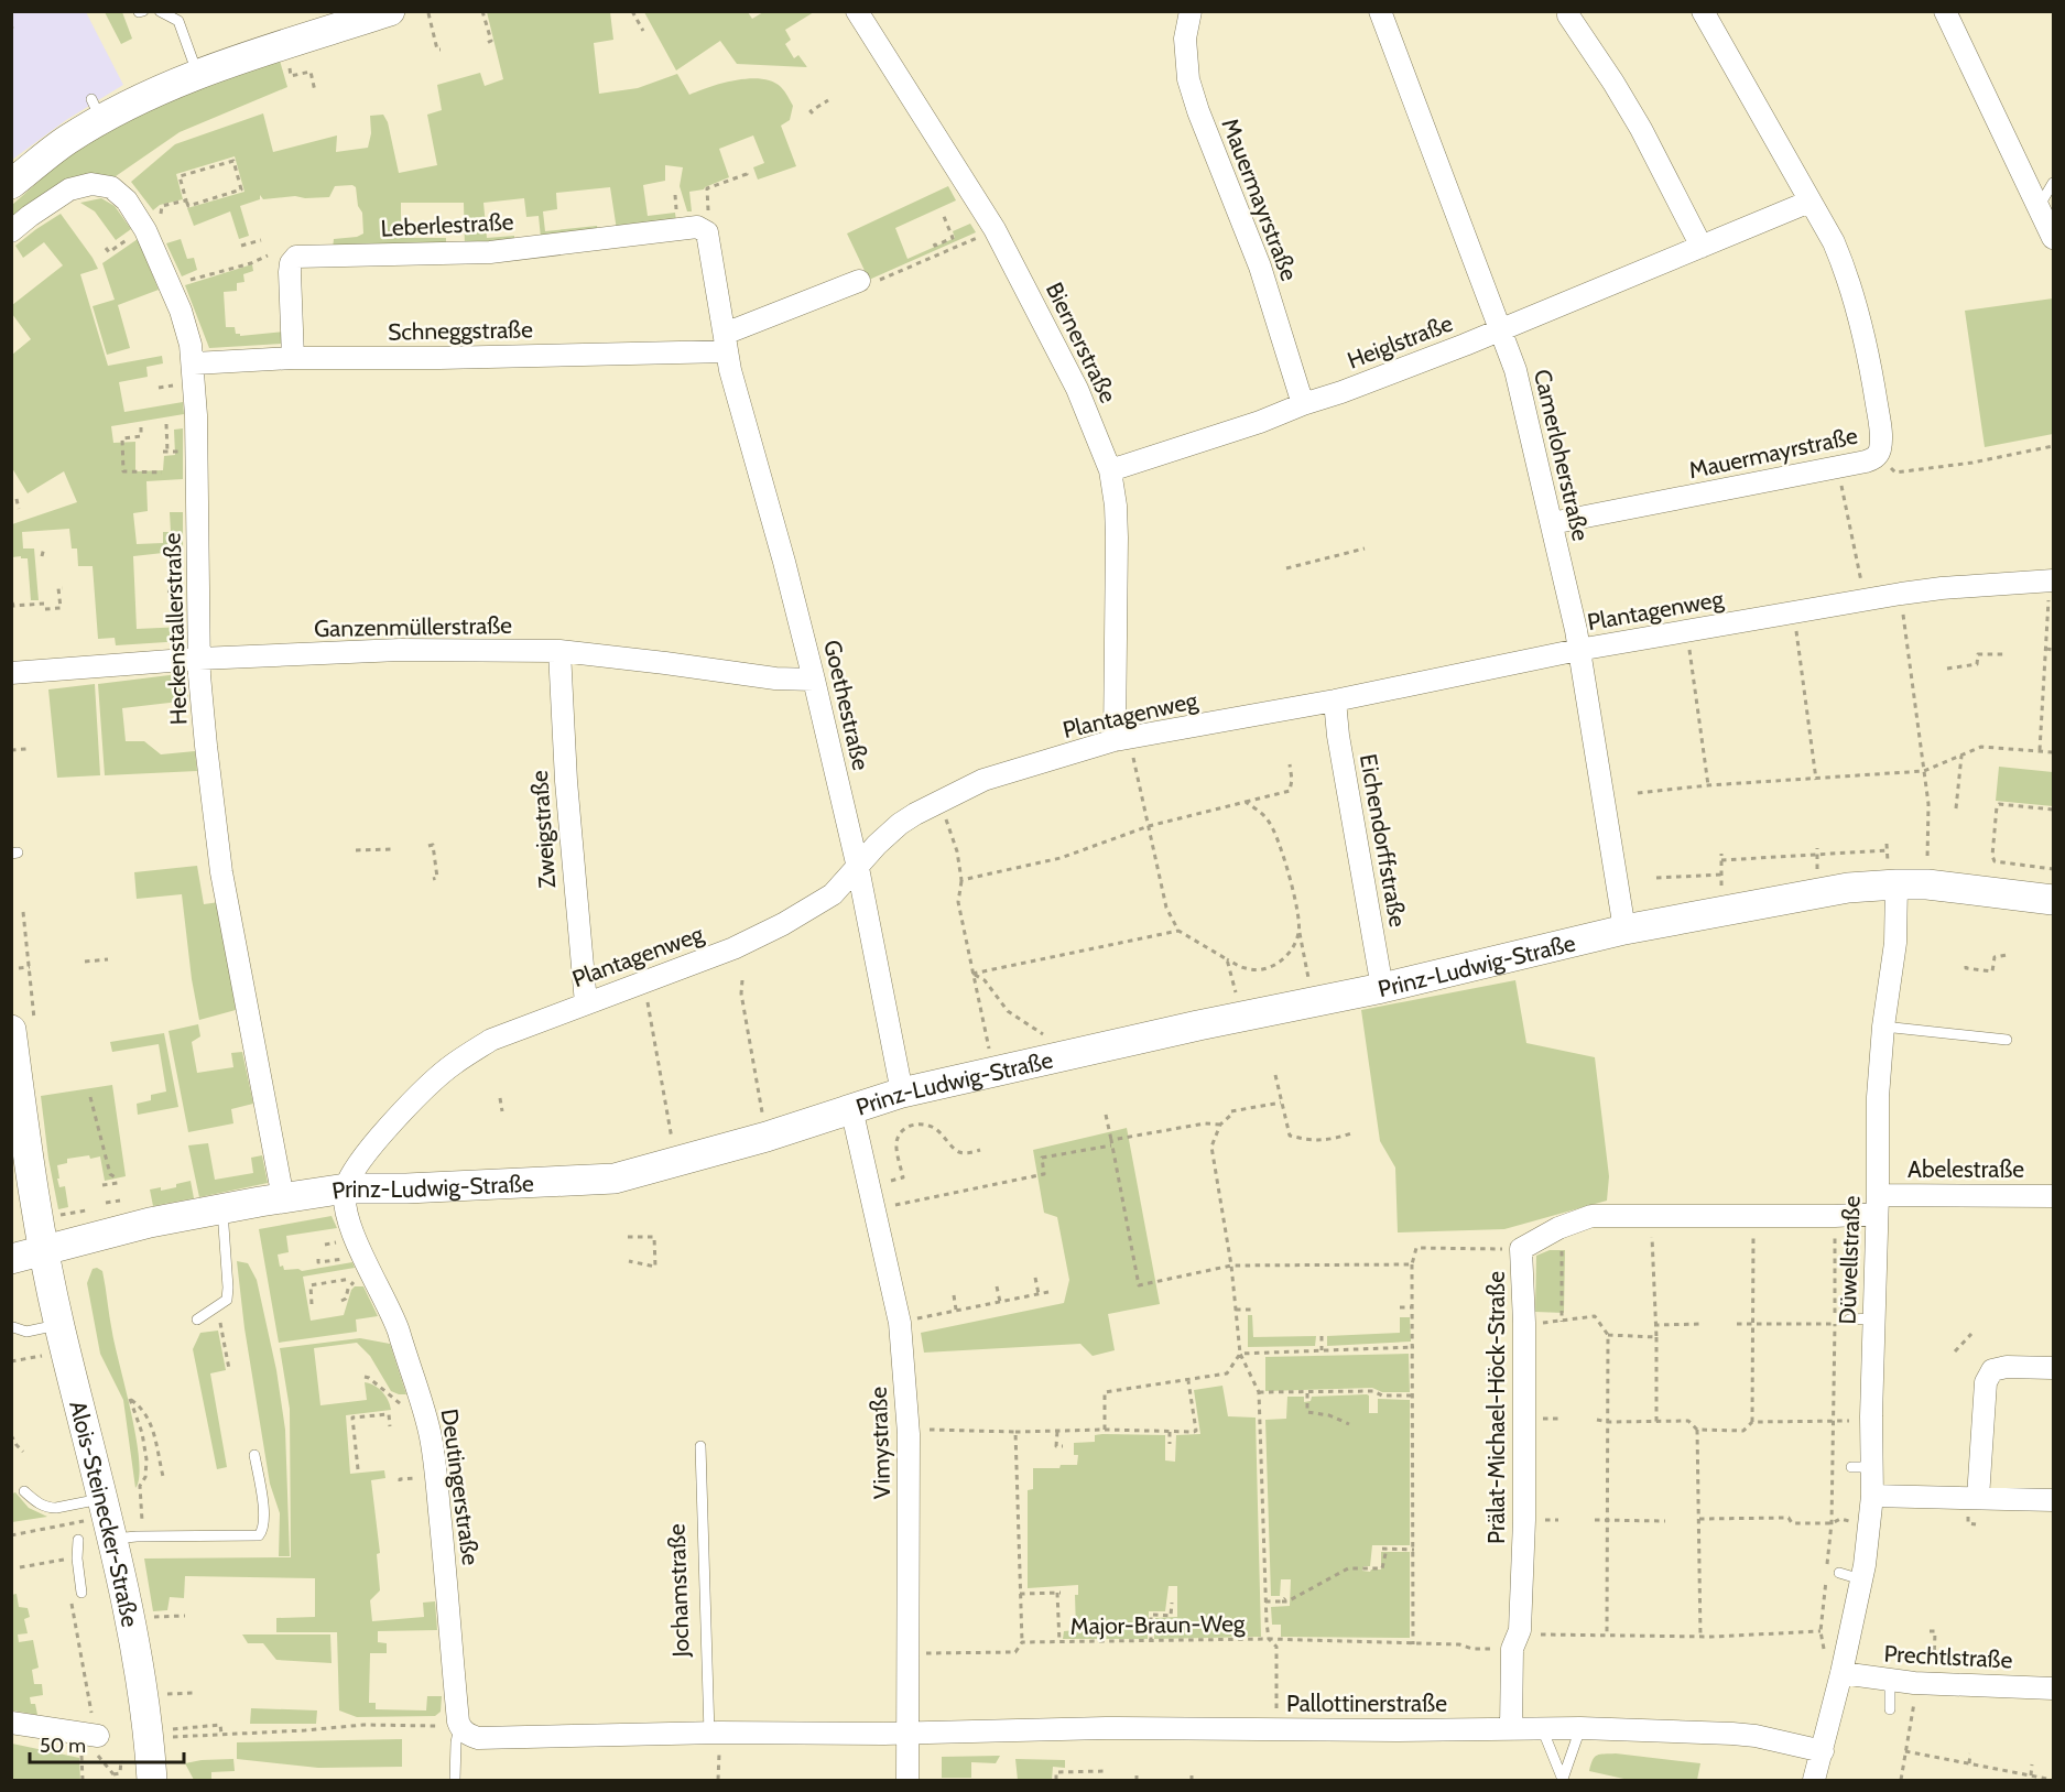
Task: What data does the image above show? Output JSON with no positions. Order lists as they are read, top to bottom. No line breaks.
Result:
{"streets":{"street":["Mauermayrstraße","Leberlestraße","Schneggstraße","Heiglstraße","Biernerstraße","Camerloherstraße","Plantagenweg","Ganzenmüllerstraße","Heckenstallerstraße","Goethestraße","Zweigstraße","Eichendorffstraße","Prinz-Ludwig-Straße","Abelestraße","Düwellstraße","Prälat-Michael-Höck-Straße","Vimystraße","Deutingerstraße","Alois-Steinecker-Straße","Prechtlstraße","Pallottinerstraße"],"lane":["Jochamstraße"],"path":["Major-Braun-Weg"]},"crossings":[["Mauermayrstraße","Heiglstraße"],["Mauermayrstraße","Camerloherstraße"],["Leberlestraße","Schneggstraße"],["Leberlestraße","Goethestraße"],["Schneggstraße","Heckenstallerstraße"],["Schneggstraße","Goethestraße"],["Heiglstraße","Biernerstraße"],["Heiglstraße","Camerloherstraße"],["Biernerstraße","Plantagenweg"],["Camerloherstraße","Plantagenweg"],["Camerloherstraße","Prinz-Ludwig-Straße"],["Plantagenweg","Goethestraße"],["Plantagenweg","Zweigstraße"],["Plantagenweg","Eichendorffstraße"],["Plantagenweg","Prinz-Ludwig-Straße"],["Plantagenweg","Deutingerstraße"],["Ganzenmüllerstraße","Heckenstallerstraße"],["Ganzenmüllerstraße","Goethestraße"],["Ganzenmüllerstraße","Zweigstraße"],["Heckenstallerstraße","Prinz-Ludwig-Straße"],["Goethestraße","Prinz-Ludwig-Straße"],["Eichendorffstraße","Prinz-Ludwig-Straße"],["Prinz-Ludwig-Straße","Düwellstraße"],["Prinz-Ludwig-Straße","Vimystraße"],["Prinz-Ludwig-Straße","Deutingerstraße"],["Prinz-Ludwig-Straße","Alois-Steinecker-Straße"],["Abelestraße","Düwellstraße"],["Abelestraße","Prälat-Michael-Höck-Straße"],["Düwellstraße","Prälat-Michael-Höck-Straße"],["Düwellstraße","Prechtlstraße"],["Düwellstraße","Pallottinerstraße"],["Prälat-Michael-Höck-Straße","Major-Braun-Weg"],["Prälat-Michael-Höck-Straße","Pallottinerstraße"],["Vimystraße","Major-Braun-Weg"],["Vimystraße","Pallottinerstraße"]],"scale_bar":"50 m"}
